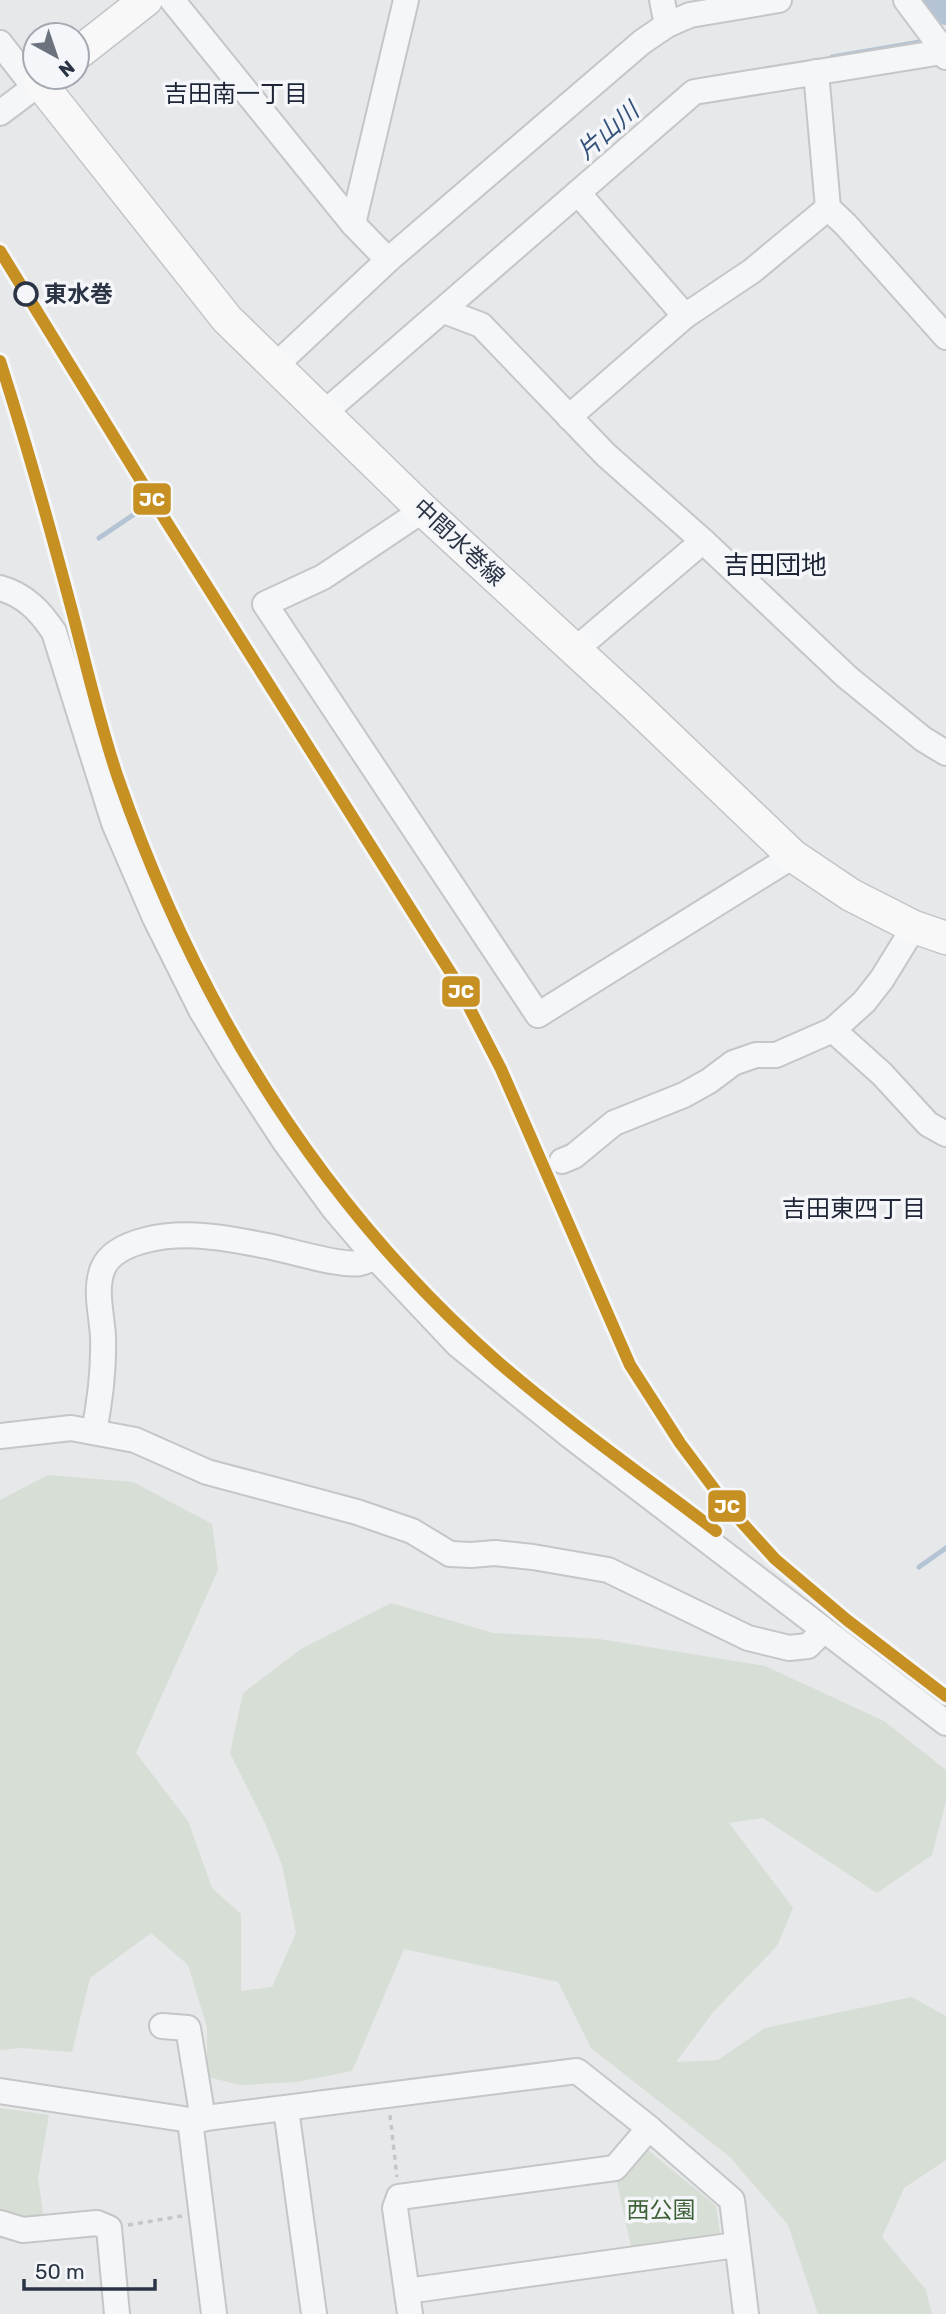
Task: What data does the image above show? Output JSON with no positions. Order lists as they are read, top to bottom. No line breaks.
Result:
{"streets":{"main road":["中間水巻線"]},"districts":["吉田南一丁目","吉田団地","吉田東四丁目"],"water":["片山川"],"parks":["西公園"],"places":["東水巻"],"lines":["transit line JC"],"scale_bar":"50 m","north":"bottom right"}
